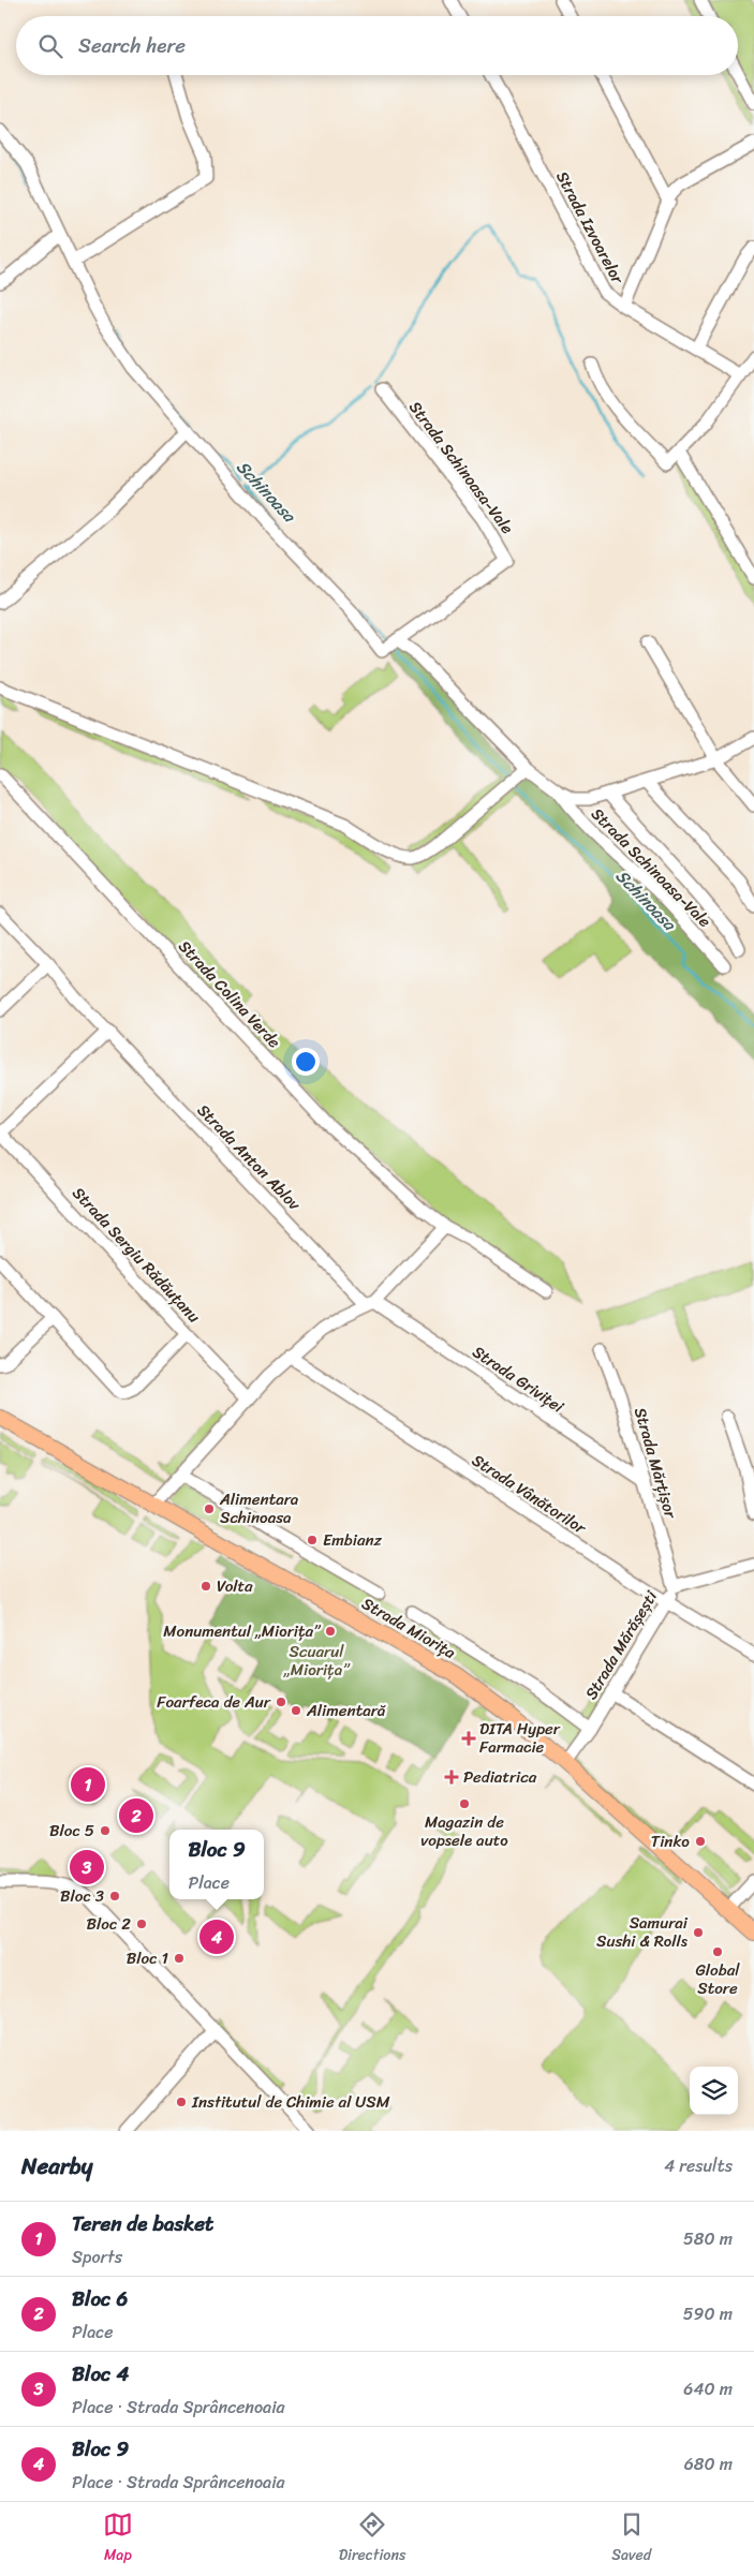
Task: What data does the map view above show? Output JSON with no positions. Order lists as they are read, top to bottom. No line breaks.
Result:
{"streets":{"main road":["Strada Miorița"],"street":["Strada Izvoarelor","Strada Schinoasa-Vale","Strada Colina Verde","Strada Anton Ablov","Strada Sergiu Rădăuțanu","Strada Griviței","Strada Mărțișor","Strada Vânătorilor","Strada Mărășești"]},"crossings":[["Strada Anton Ablov","Strada Griviței"],["Strada Griviței","Strada Mărțișor"],["Strada Mărțișor","Strada Mărășești"],["Strada Vânătorilor","Strada Mărășești"],["Strada Miorița","Strada Mărășești"]],"water":["Schinoasa"],"parks":["Scuarul „Miorița”"],"places":{"other":["Alimentara Schinoasa","Embianz","Volta","Monumentul „Miorița”","Foarfeca de Aur","Alimentară","Magazin de vopsele auto","Bloc 5","Tinko","Bloc 3","Bloc 2","Samurai Sushi & Rolls","Global Store","Bloc 1","Institutul de Chimie al USM"],"health":["DITA Hyper Farmacie","Pediatrica"]},"page":{"search":"Search here","pins":["1","2","3","4"],"popup":["Bloc 9","Place"],"heading":["Nearby","4 results"],"list":[{"mark":"1","name":"Teren de basket","note":"Sports","value":"580 m"},{"mark":"2","name":"Bloc 6","note":"Place","value":"590 m"},{"mark":"3","name":"Bloc 4","note":"Place · Strada Sprâncenoaia","value":"640 m"},{"mark":"4","name":"Bloc 9","note":"Place · Strada Sprâncenoaia","value":"680 m"}],"nav":["Map","Directions","Saved"]}}
